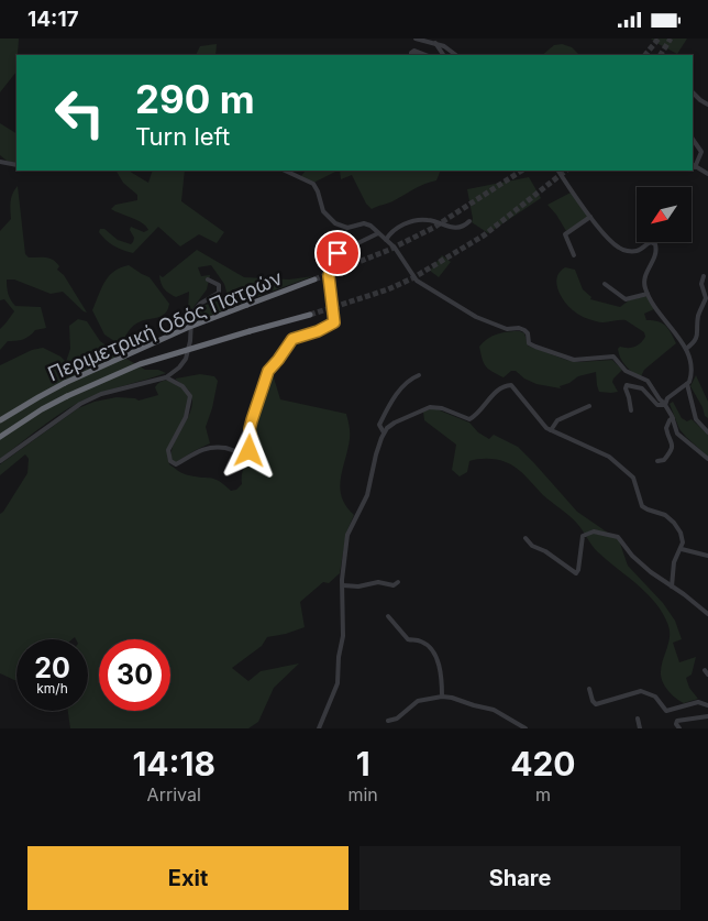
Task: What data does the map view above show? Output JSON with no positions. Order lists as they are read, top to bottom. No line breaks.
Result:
{"streets":{"highway":["Περιμετρική Οδός Πατρών"]},"north":"bottom left","page":{"status":"14:17","turn":["290 m","Turn left"],"speed":"20 km/h","limit":"30","eta":["14:18","Arrival","1","min","420","m"],"buttons":["Exit","Share"]}}
